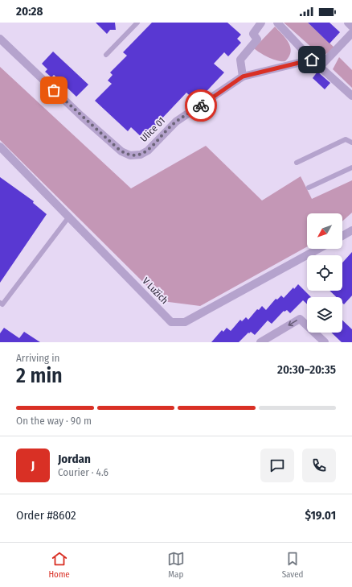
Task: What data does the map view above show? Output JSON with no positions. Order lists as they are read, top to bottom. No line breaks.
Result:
{"streets":{"street":["Ulice 01","V Lužích"]},"north":"bottom left","page":{"status":"20:28","heading":["2 min","Arriving in","20:30–20:35"],"panel":["Jordan","Courier · 4.6","Order #8602","$19.01"],"bar":"On the way · 90 m","round":"J","tabs":["Home","Map","Saved"]}}
